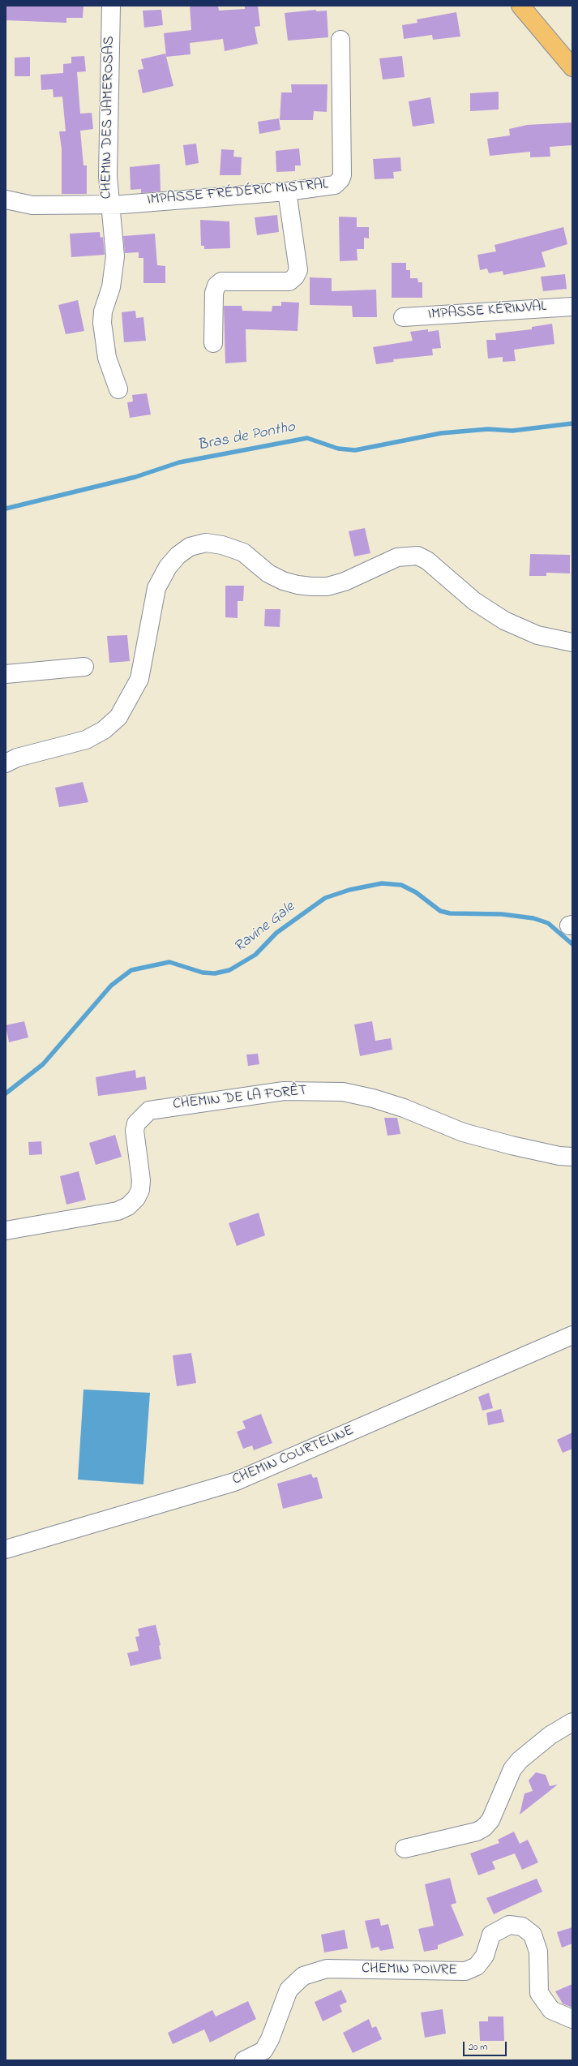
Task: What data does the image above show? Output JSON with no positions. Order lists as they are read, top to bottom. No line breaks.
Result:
{"streets":{"street":["CHEMIN DES JAMEROSAS","IMPASSE FRÉDÉRIC MISTRAL","IMPASSE KÉRINVAL","CHEMIN DE LA FORÊT","CHEMIN COURTELINE","CHEMIN POIVRE"]},"crossings":[["CHEMIN DES JAMEROSAS","IMPASSE FRÉDÉRIC MISTRAL"]],"water":["Bras de Pontho","Ravine Gale"],"scale_bar":"20 m"}
